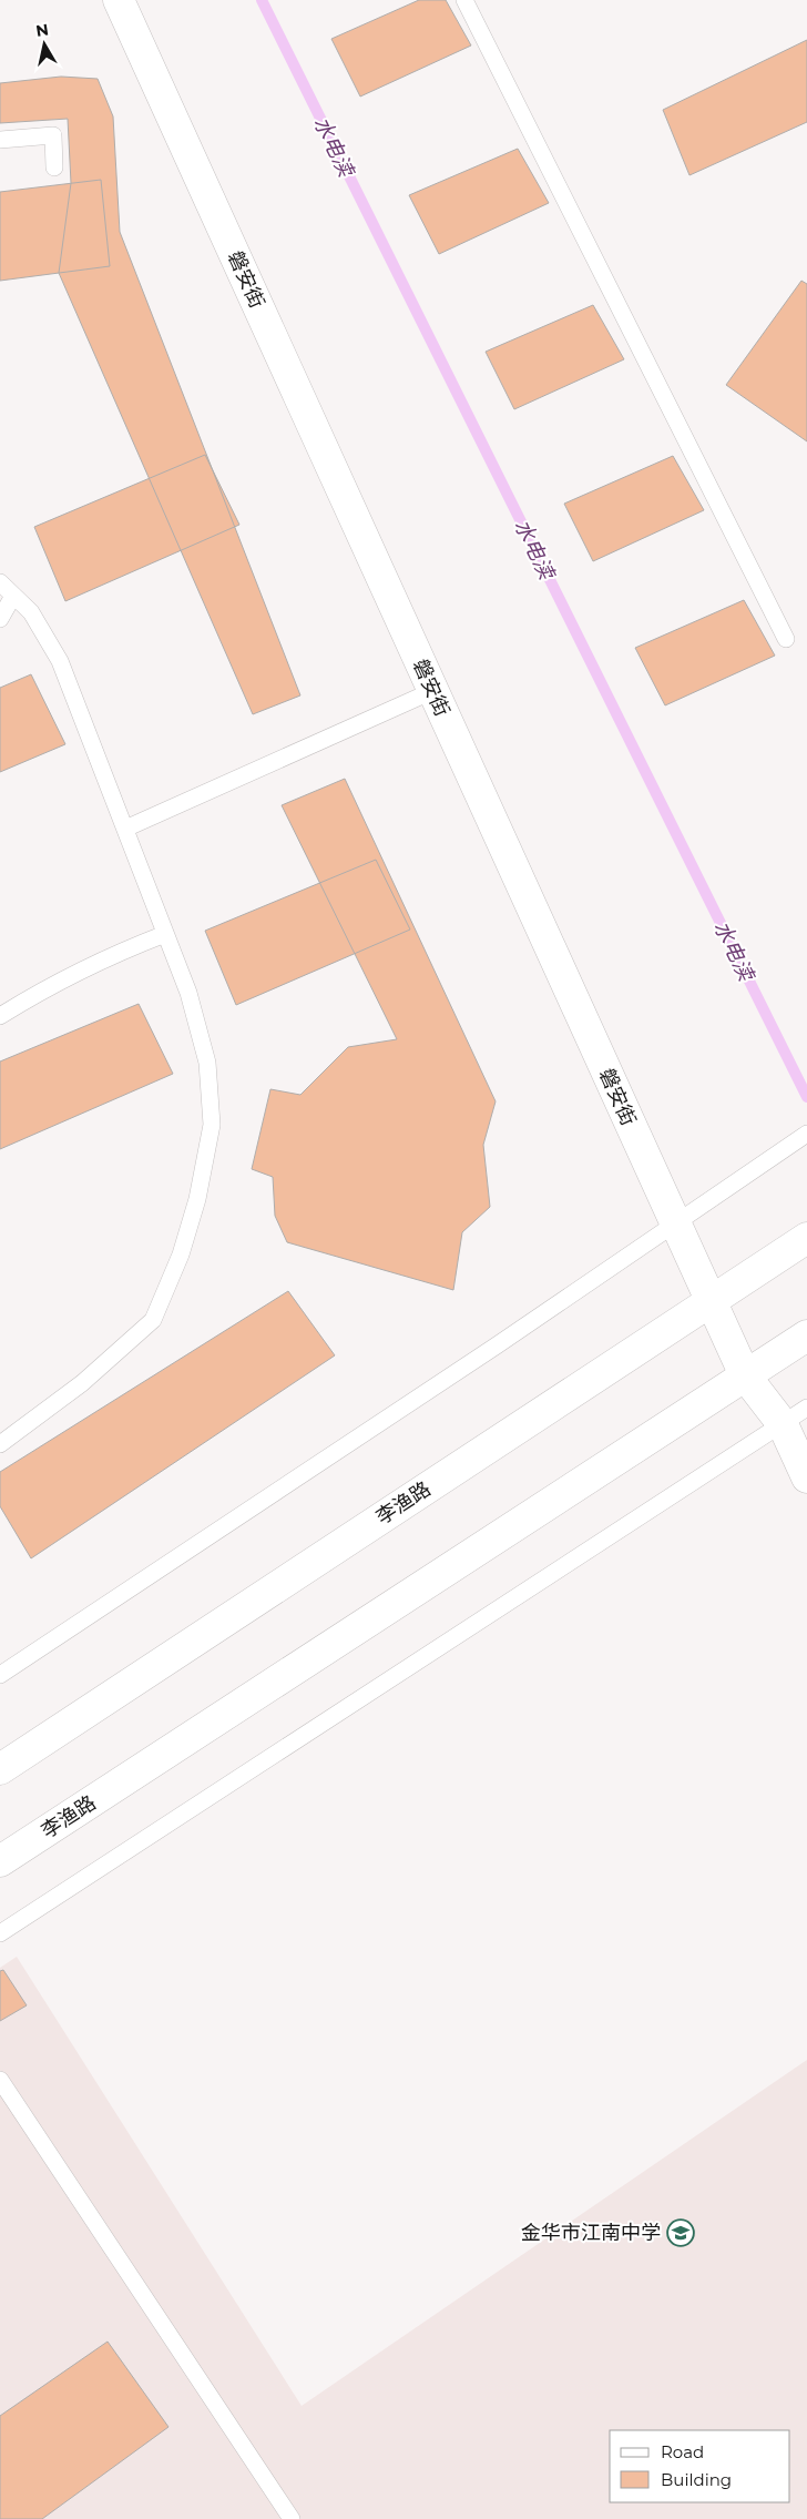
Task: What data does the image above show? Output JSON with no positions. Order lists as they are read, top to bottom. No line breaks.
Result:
{"streets":{"main road":["磐安街","李渔路"]},"crossings":[["磐安街","李渔路"]],"water":["水电渎"],"places":{"school or university":["金华市江南中学"]},"legend":["Road","Building"],"north":"top"}
